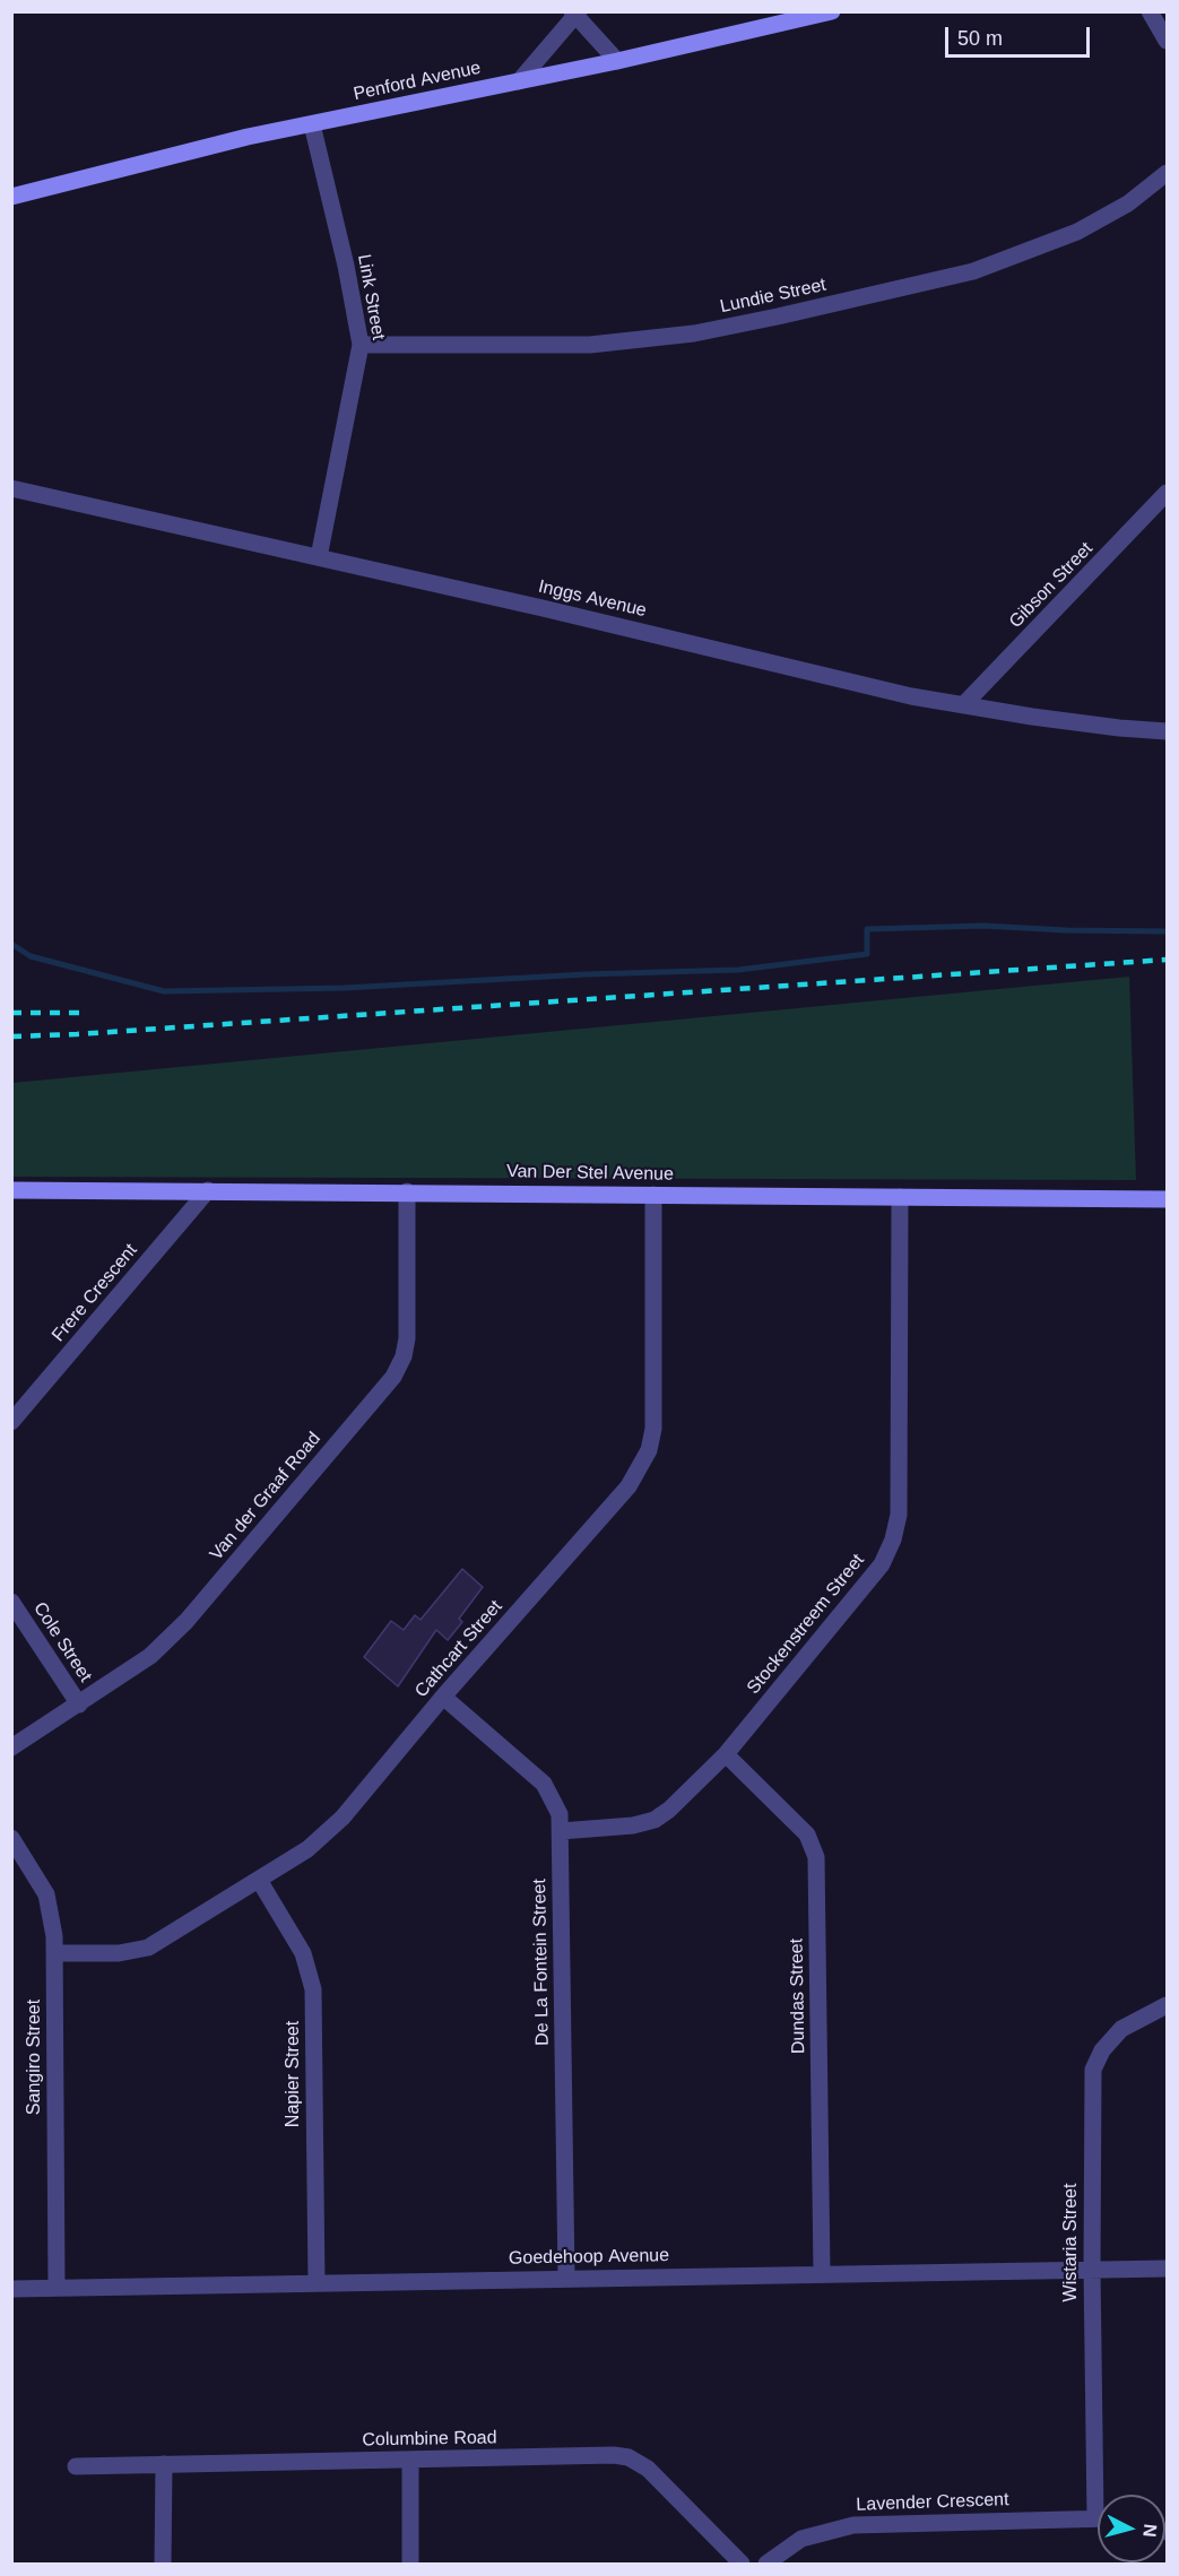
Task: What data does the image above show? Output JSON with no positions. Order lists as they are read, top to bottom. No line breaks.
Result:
{"streets":{"street":["Penford Avenue","Lundie Street","Link Street","Gibson Street","Inggs Avenue","Van Der Stel Avenue","Frere Crescent","Van der Graaf Road","Stockenstreem Street","Cole Street","Cathcart Street","De La Fontein Street","Dundas Street","Sangiro Street","Napier Street","Wistaria Street","Goedehoop Avenue","Columbine Road","Lavender Crescent"]},"crossings":[["Penford Avenue","Link Street"],["Lundie Street","Link Street"],["Link Street","Inggs Avenue"],["Gibson Street","Inggs Avenue"],["Van Der Stel Avenue","Frere Crescent"],["Van Der Stel Avenue","Van der Graaf Road"],["Van Der Stel Avenue","Stockenstreem Street"],["Van Der Stel Avenue","Cathcart Street"],["Van der Graaf Road","Cole Street"],["Stockenstreem Street","De La Fontein Street"],["Stockenstreem Street","Dundas Street"],["Cathcart Street","De La Fontein Street"],["Cathcart Street","Sangiro Street"],["Cathcart Street","Napier Street"],["De La Fontein Street","Goedehoop Avenue"],["Dundas Street","Goedehoop Avenue"],["Sangiro Street","Goedehoop Avenue"],["Napier Street","Goedehoop Avenue"],["Wistaria Street","Goedehoop Avenue"]],"scale_bar":"50 m","north":"right"}
